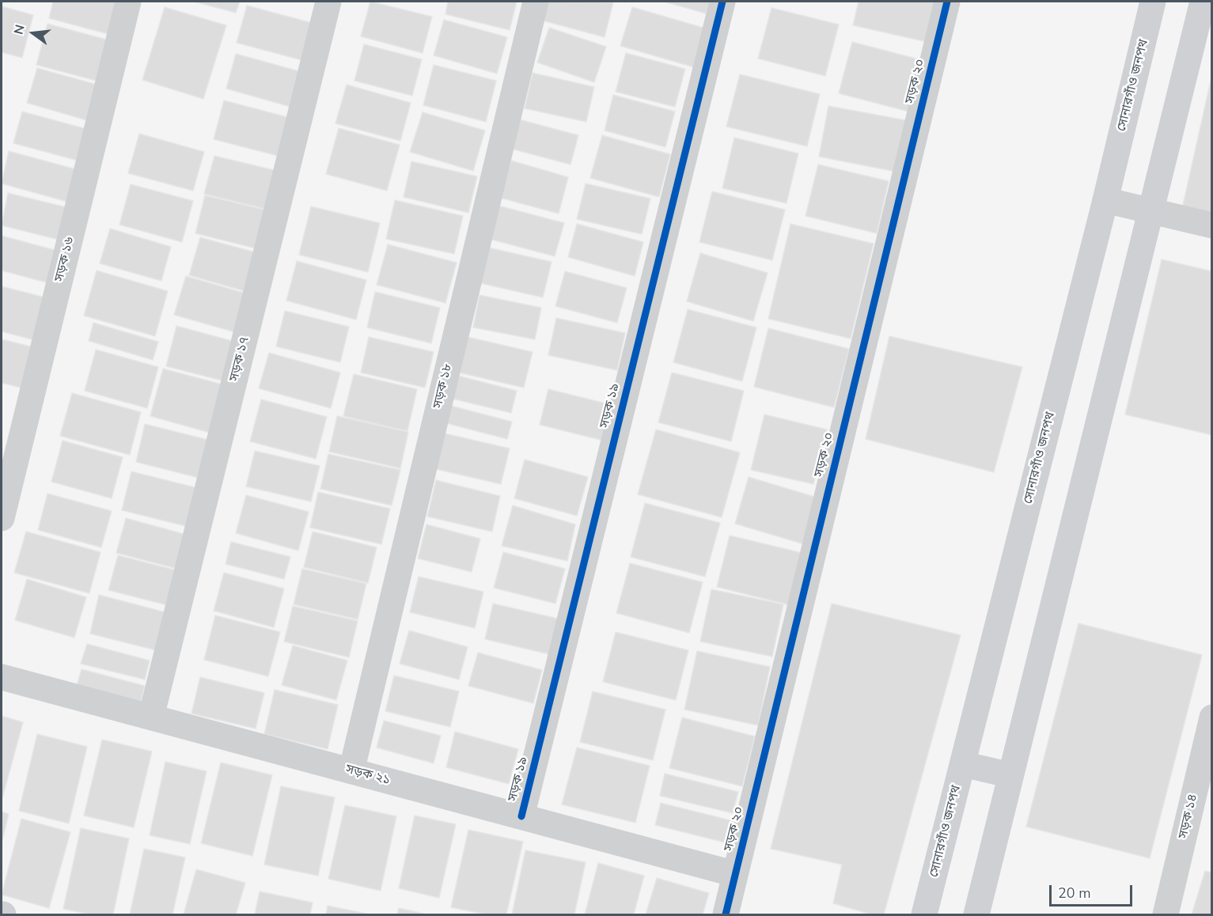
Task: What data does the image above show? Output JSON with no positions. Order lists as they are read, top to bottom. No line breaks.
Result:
{"streets":{"main road":["সোনারগাঁও জনপথ"],"street":["সড়ক ২০","সড়ক ১৬","সড়ক ১৭","সড়ক ১৮","সড়ক ১৯","সড়ক ২১","সড়ক ১৪"]},"crossings":[["সড়ক ২০","সড়ক ২১"],["সড়ক ১৭","সড়ক ২১"],["সড়ক ১৮","সড়ক ২১"],["সড়ক ১৯","সড়ক ২১"]],"scale_bar":"20 m","north":"left"}
